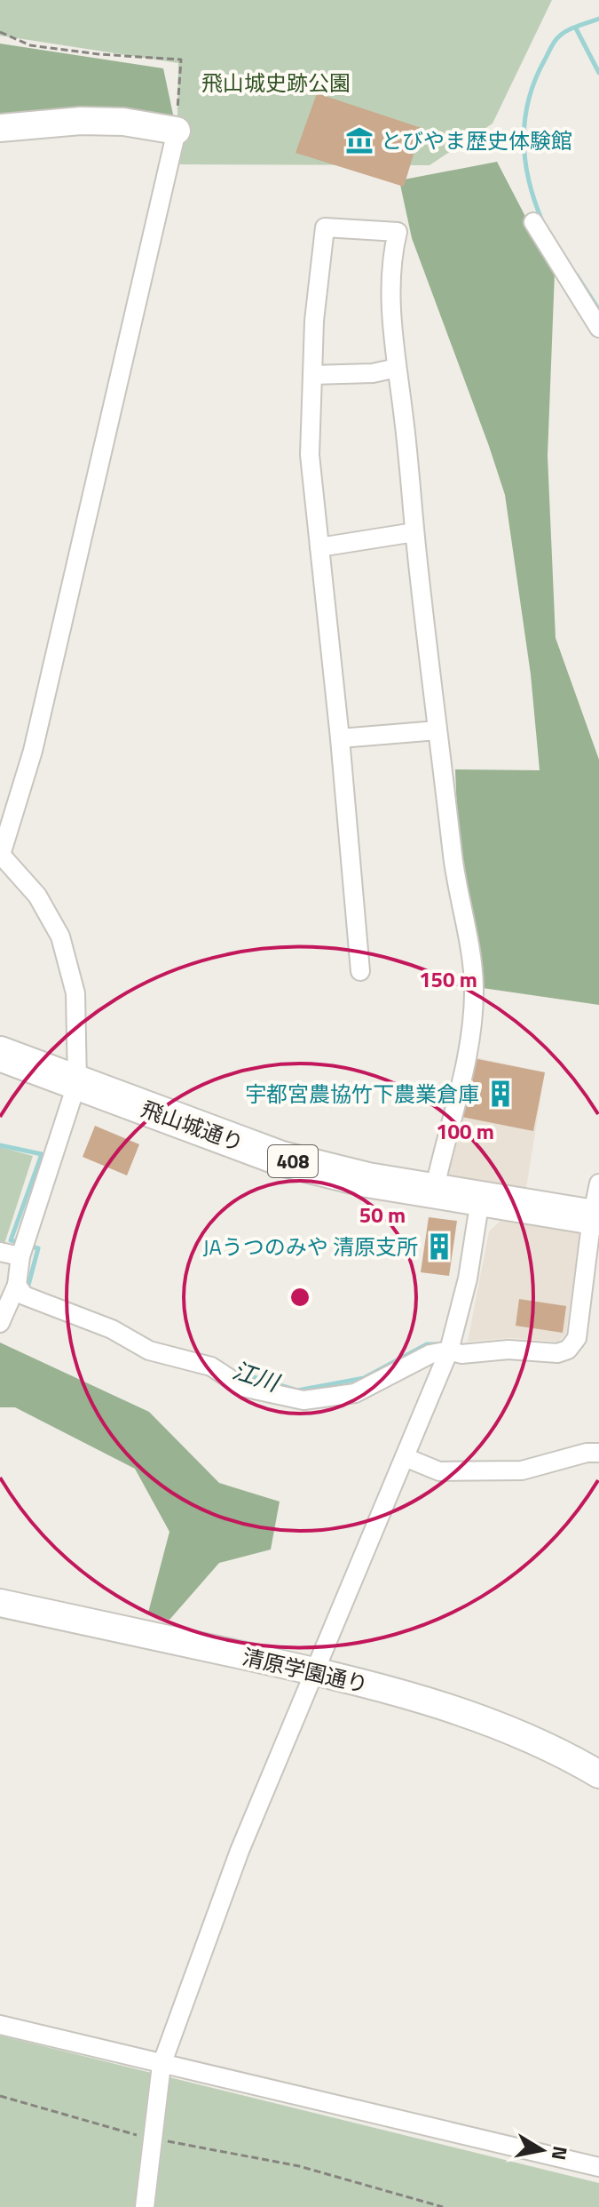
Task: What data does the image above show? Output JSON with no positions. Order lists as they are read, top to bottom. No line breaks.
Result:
{"streets":{"highway":["飛山城通り","408"],"street":["清原学園通り"]},"water":["江川"],"parks":["飛山城史跡公園"],"places":{"museum":["とびやま歴史体験館"],"building":["宇都宮農協竹下農業倉庫","JAうつのみや 清原支所"]},"north":"right","rings":["150 m","100 m","50 m"]}
